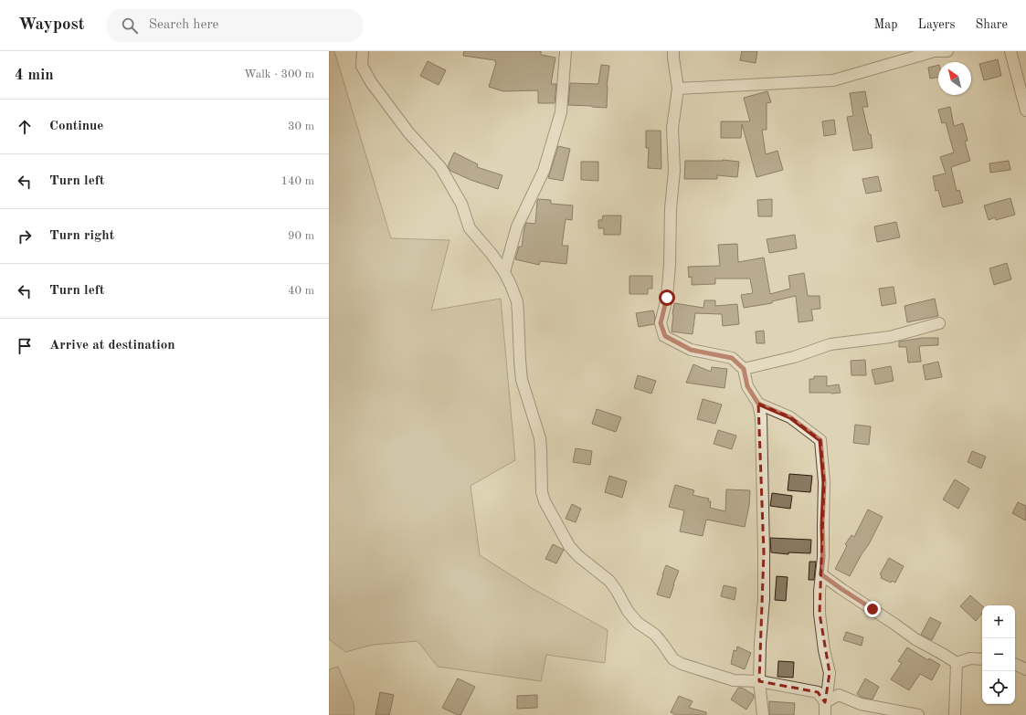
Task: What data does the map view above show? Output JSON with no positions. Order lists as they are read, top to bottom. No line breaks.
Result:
{"north":"top left","page":{"header":"Waypost","search":"Search here","nav":["Map","Layers","Share"],"heading":["4 min","Walk · 300 m"],"list":[["Continue","30 m"],["Turn left","140 m"],["Turn right","90 m"],["Turn left","40 m"],"Arrive at destination"],"map_buttons":["+","−"]}}
